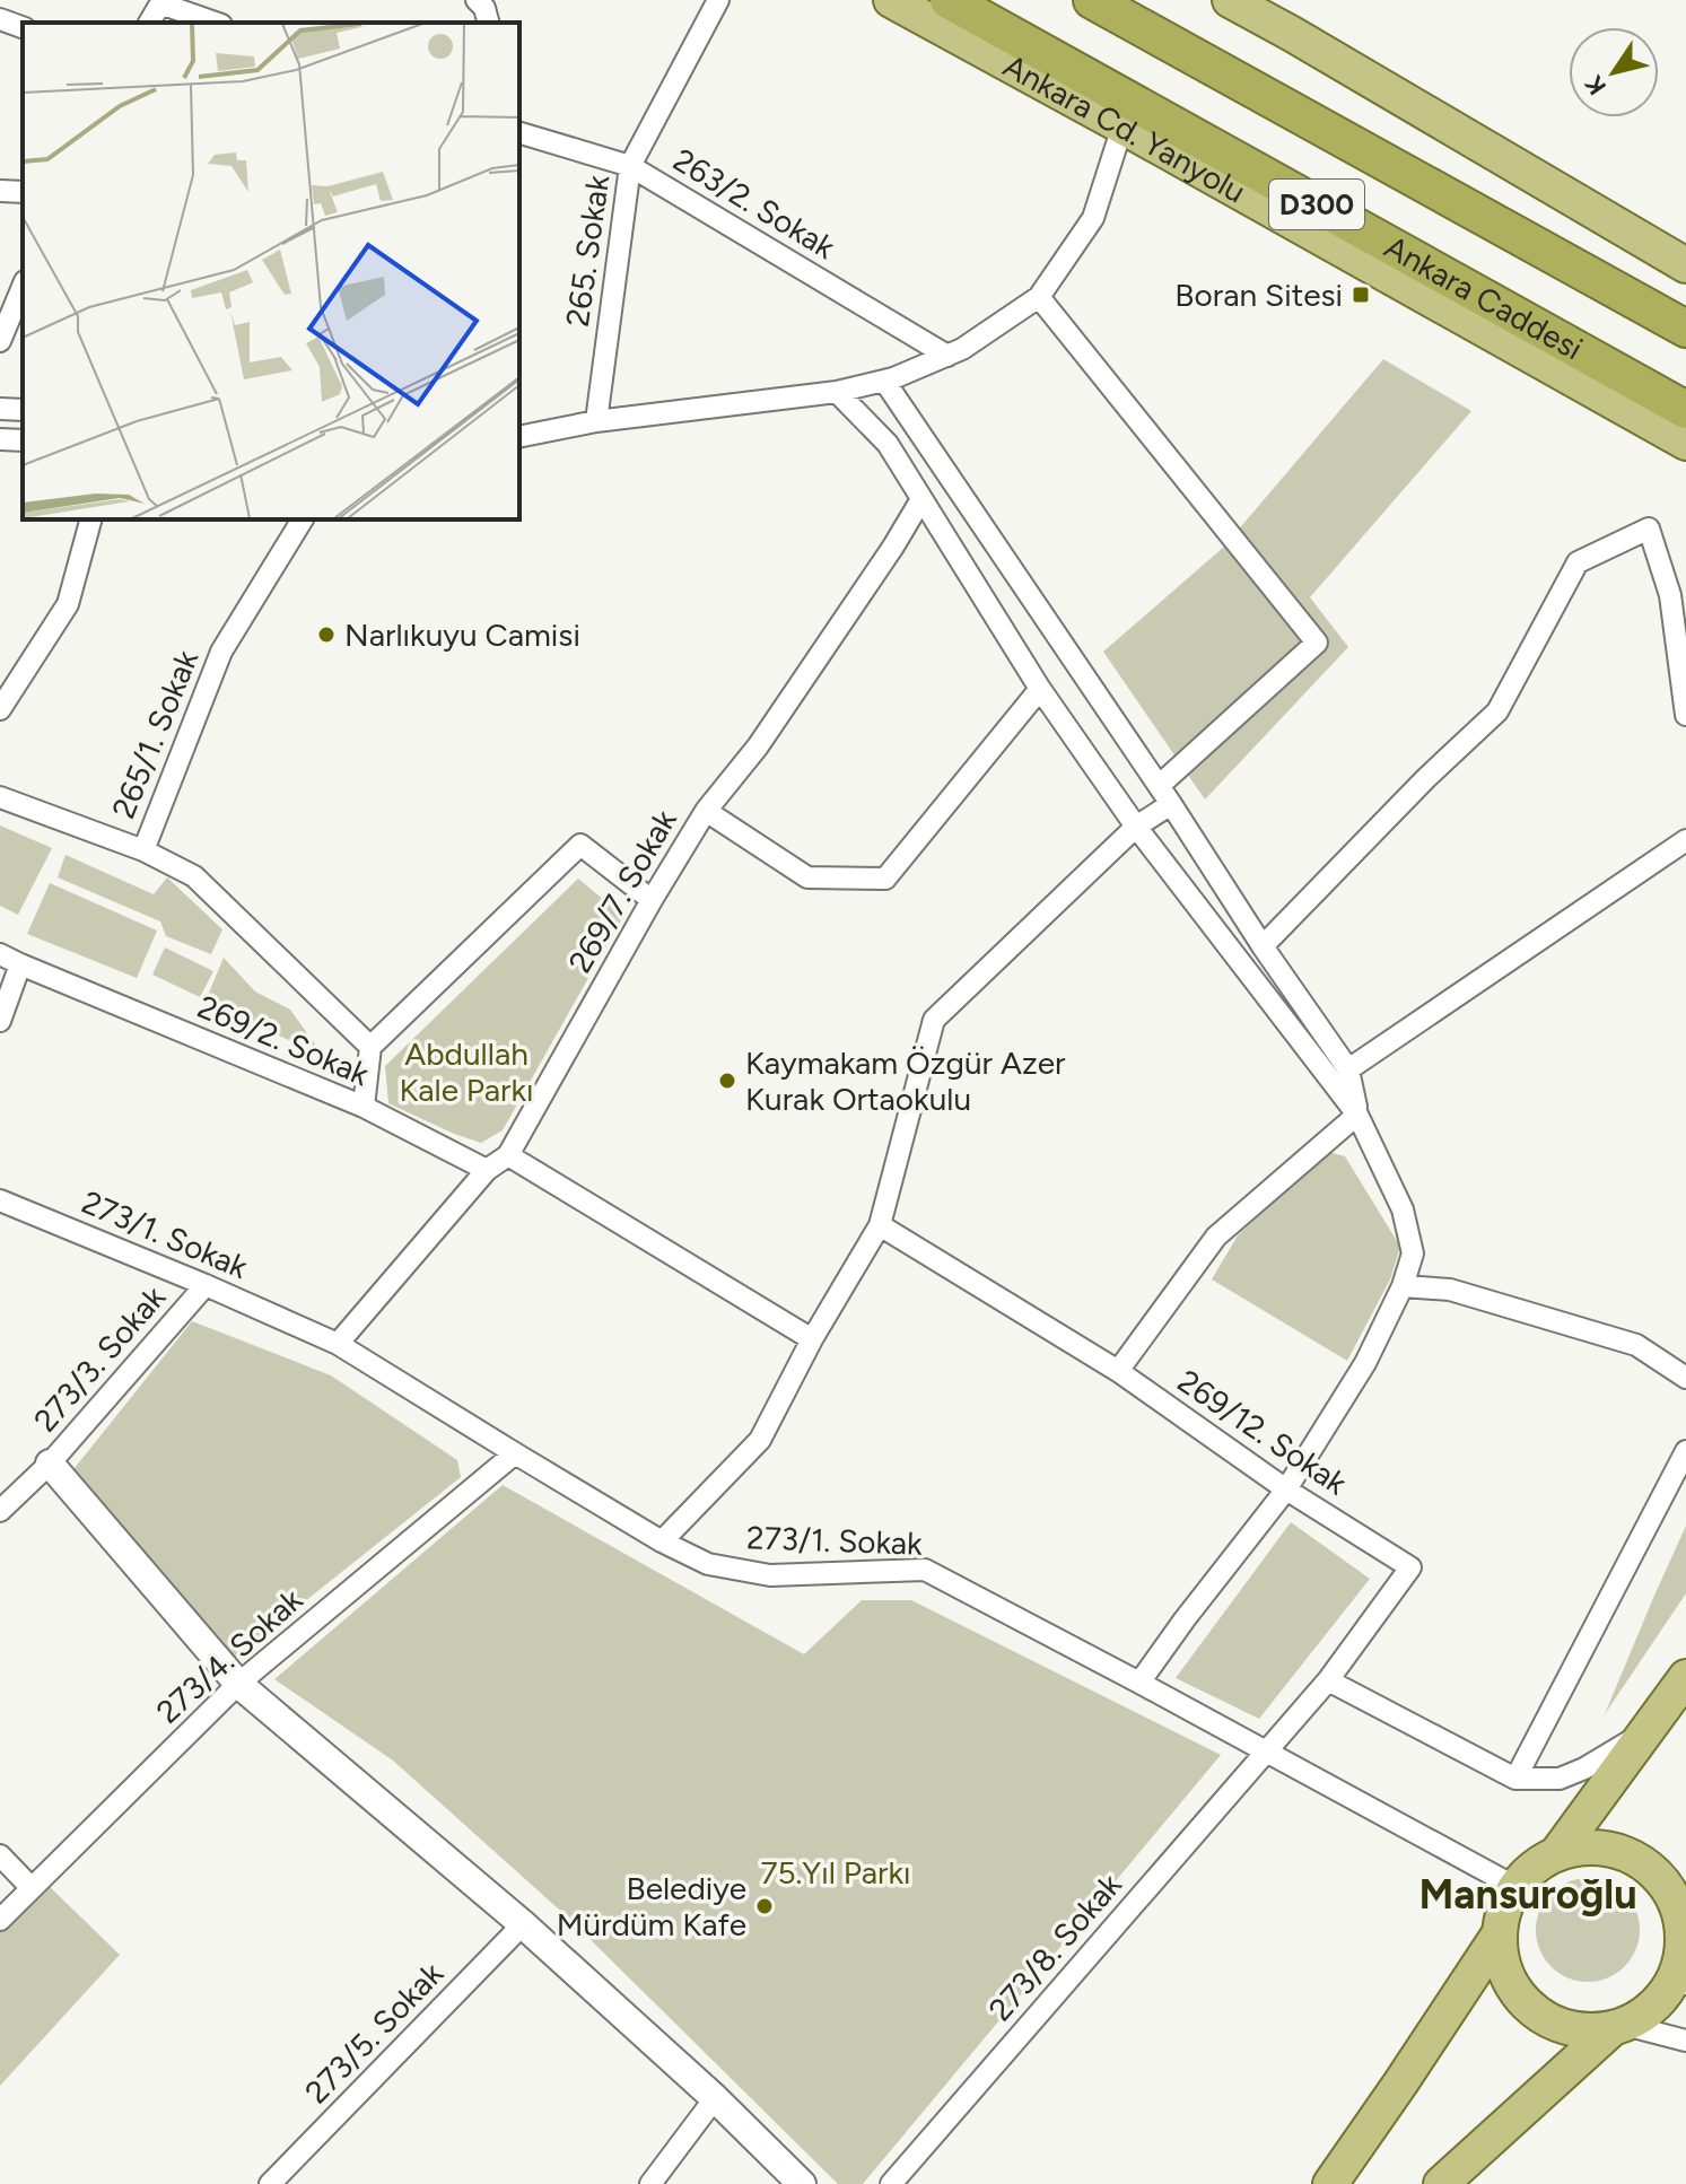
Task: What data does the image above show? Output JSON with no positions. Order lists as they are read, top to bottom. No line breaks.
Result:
{"streets":{"highway":["D300","Ankara Caddesi"],"main road":["Ankara Cd. Yanyolu"],"street":["263/2. Sokak","265. Sokak","265/1. Sokak","269/7. Sokak","269/2. Sokak","273/1. Sokak","273/3. Sokak","269/12. Sokak","273/4. Sokak","273/8. Sokak","273/5. Sokak"]},"crossings":[["263/2. Sokak","265. Sokak"],["273/1. Sokak","273/3. Sokak"],["273/1. Sokak","269/12. Sokak"],["273/1. Sokak","273/4. Sokak"],["273/1. Sokak","273/8. Sokak"],["269/12. Sokak","273/8. Sokak"]],"districts":["Mansuroğlu"],"parks":["Abdullah Kale Parkı","75.Yıl Parkı"],"places":{"transit":["Boran Sitesi"],"other":["Narlıkuyu Camisi","Kaymakam Özgür Azer Kurak Ortaokulu","Belediye Mürdüm Kafe"]},"north":"bottom left"}
